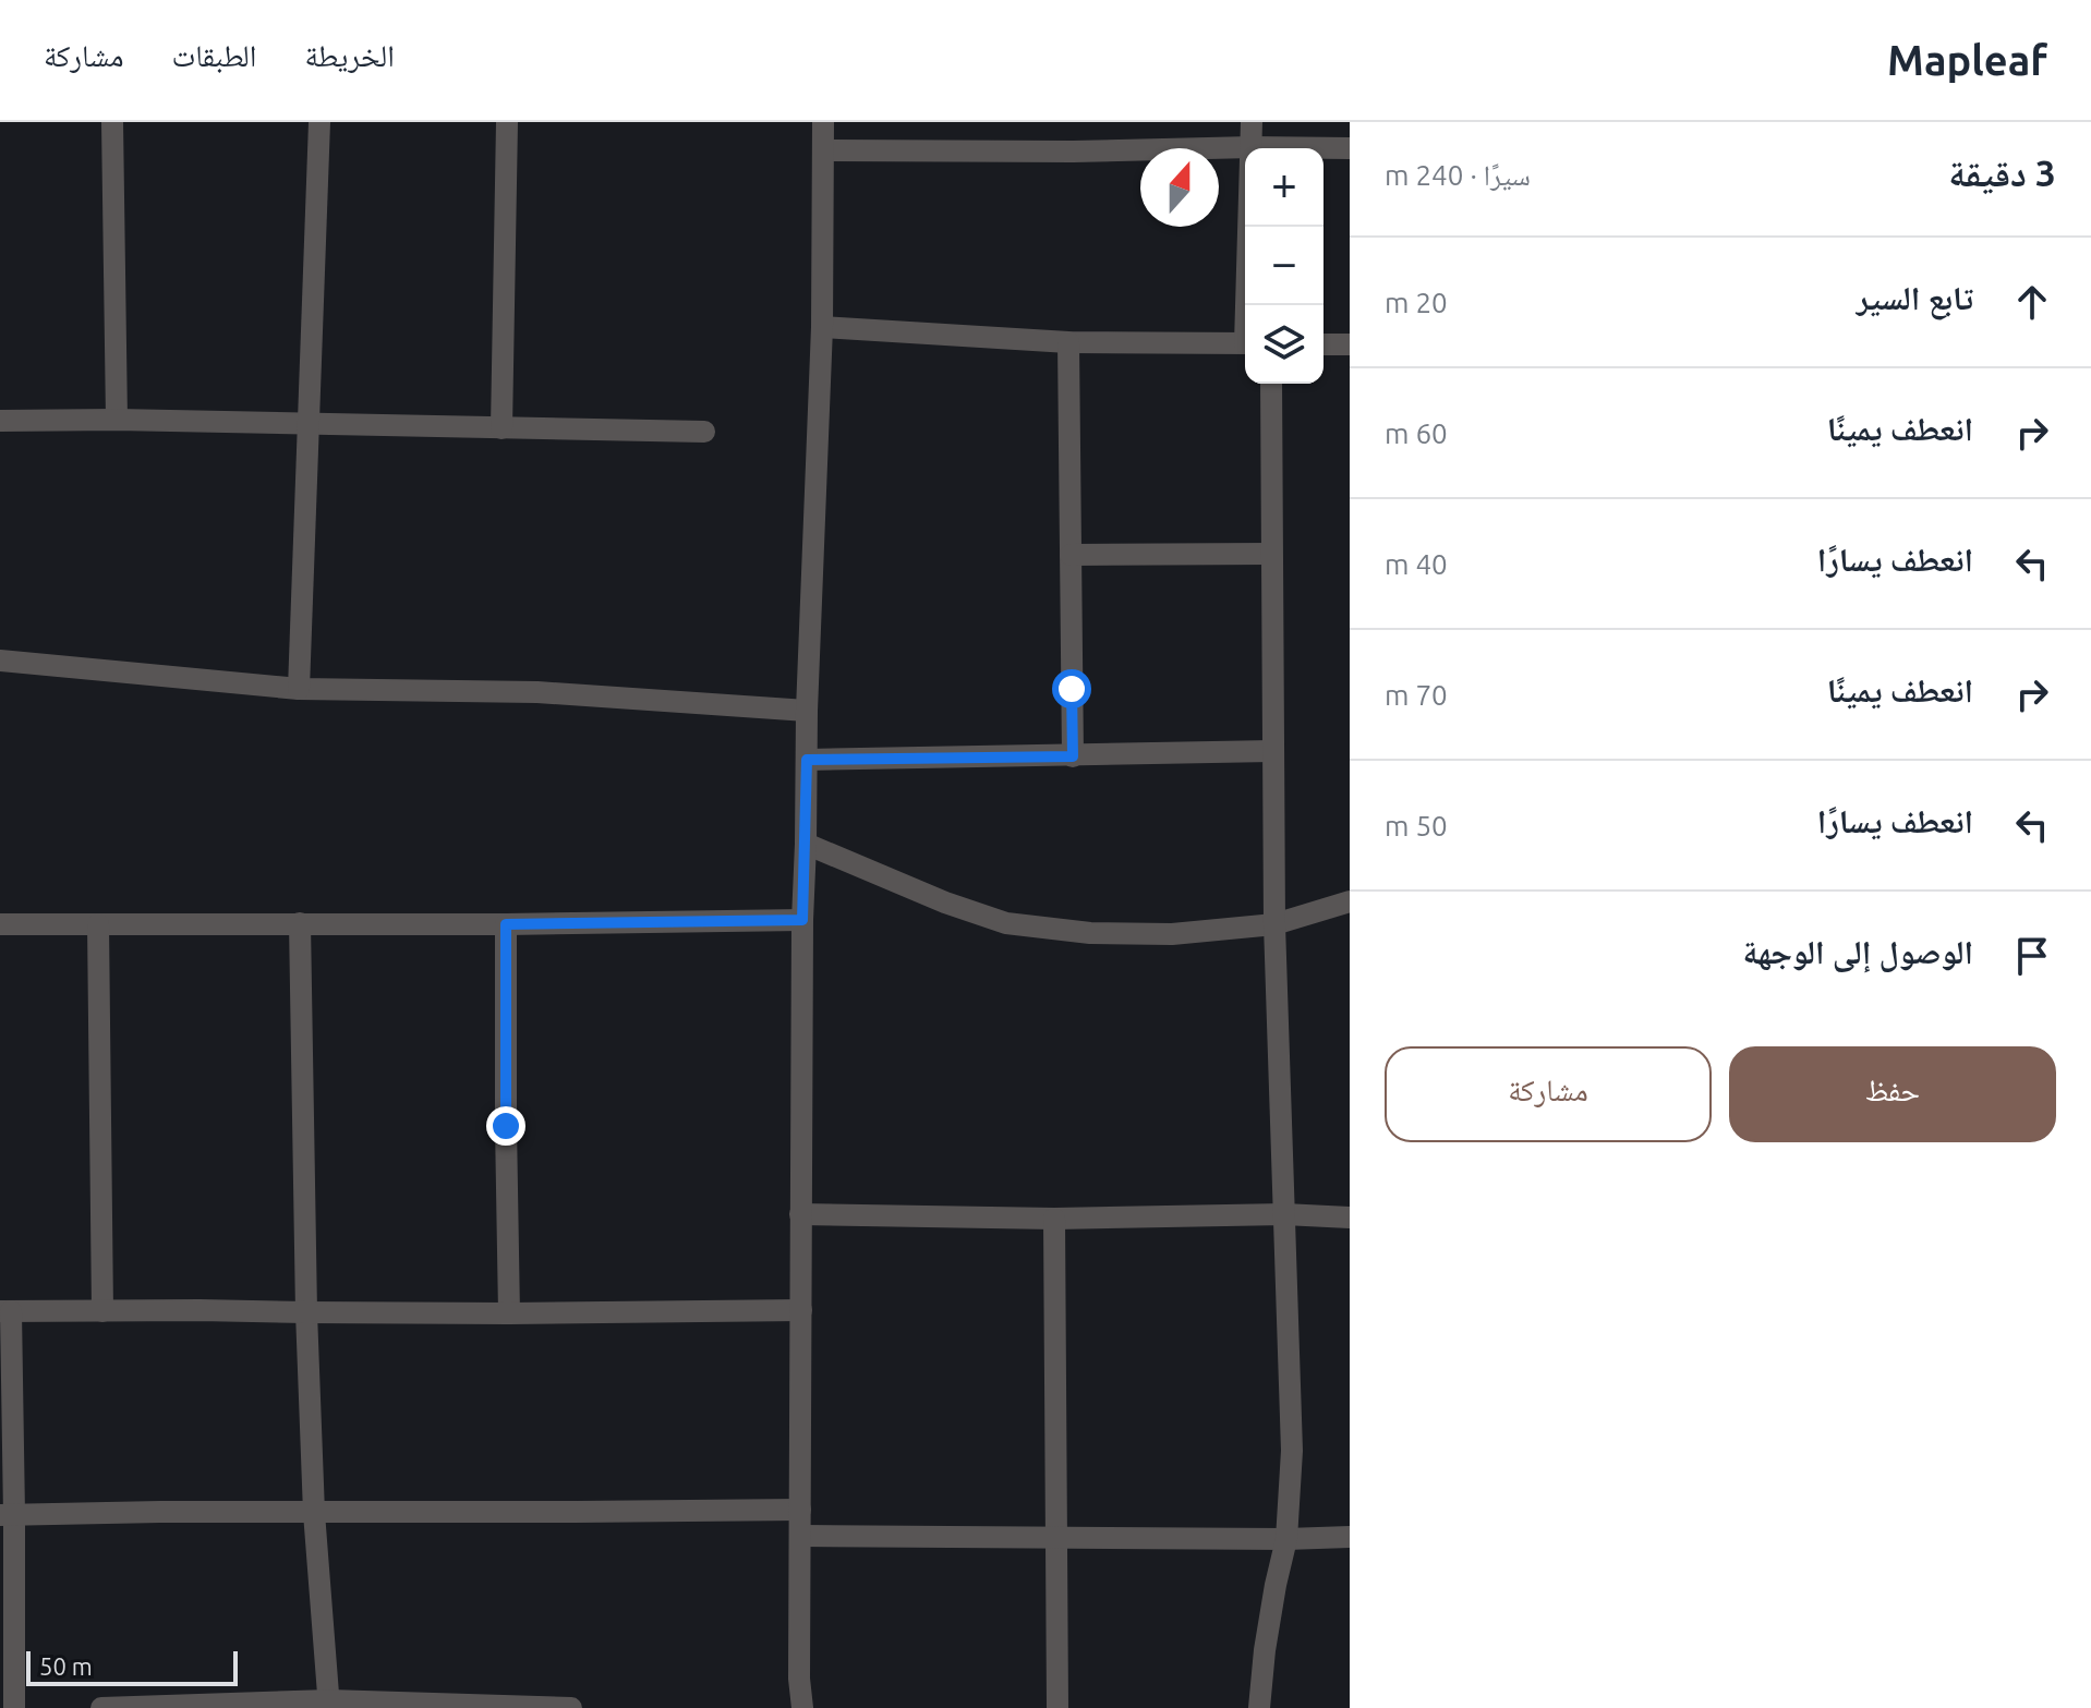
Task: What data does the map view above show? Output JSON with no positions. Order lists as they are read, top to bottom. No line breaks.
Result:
{"scale_bar":"50 m","north":"top","page":{"header":"Mapleaf","nav":["الخريطة","الطبقات","مشاركة"],"heading":["3 دقيقة","سيرًا · 240 m"],"map_buttons":["+","−"],"list":[["تابع السير","20 m"],["انعطف يمينًا","60 m"],["انعطف يسارًا","40 m"],["انعطف يمينًا","70 m"],["انعطف يسارًا","50 m"],"الوصول إلى الوجهة"],"buttons":["حفظ","مشاركة"],"scale":"50 m"}}
